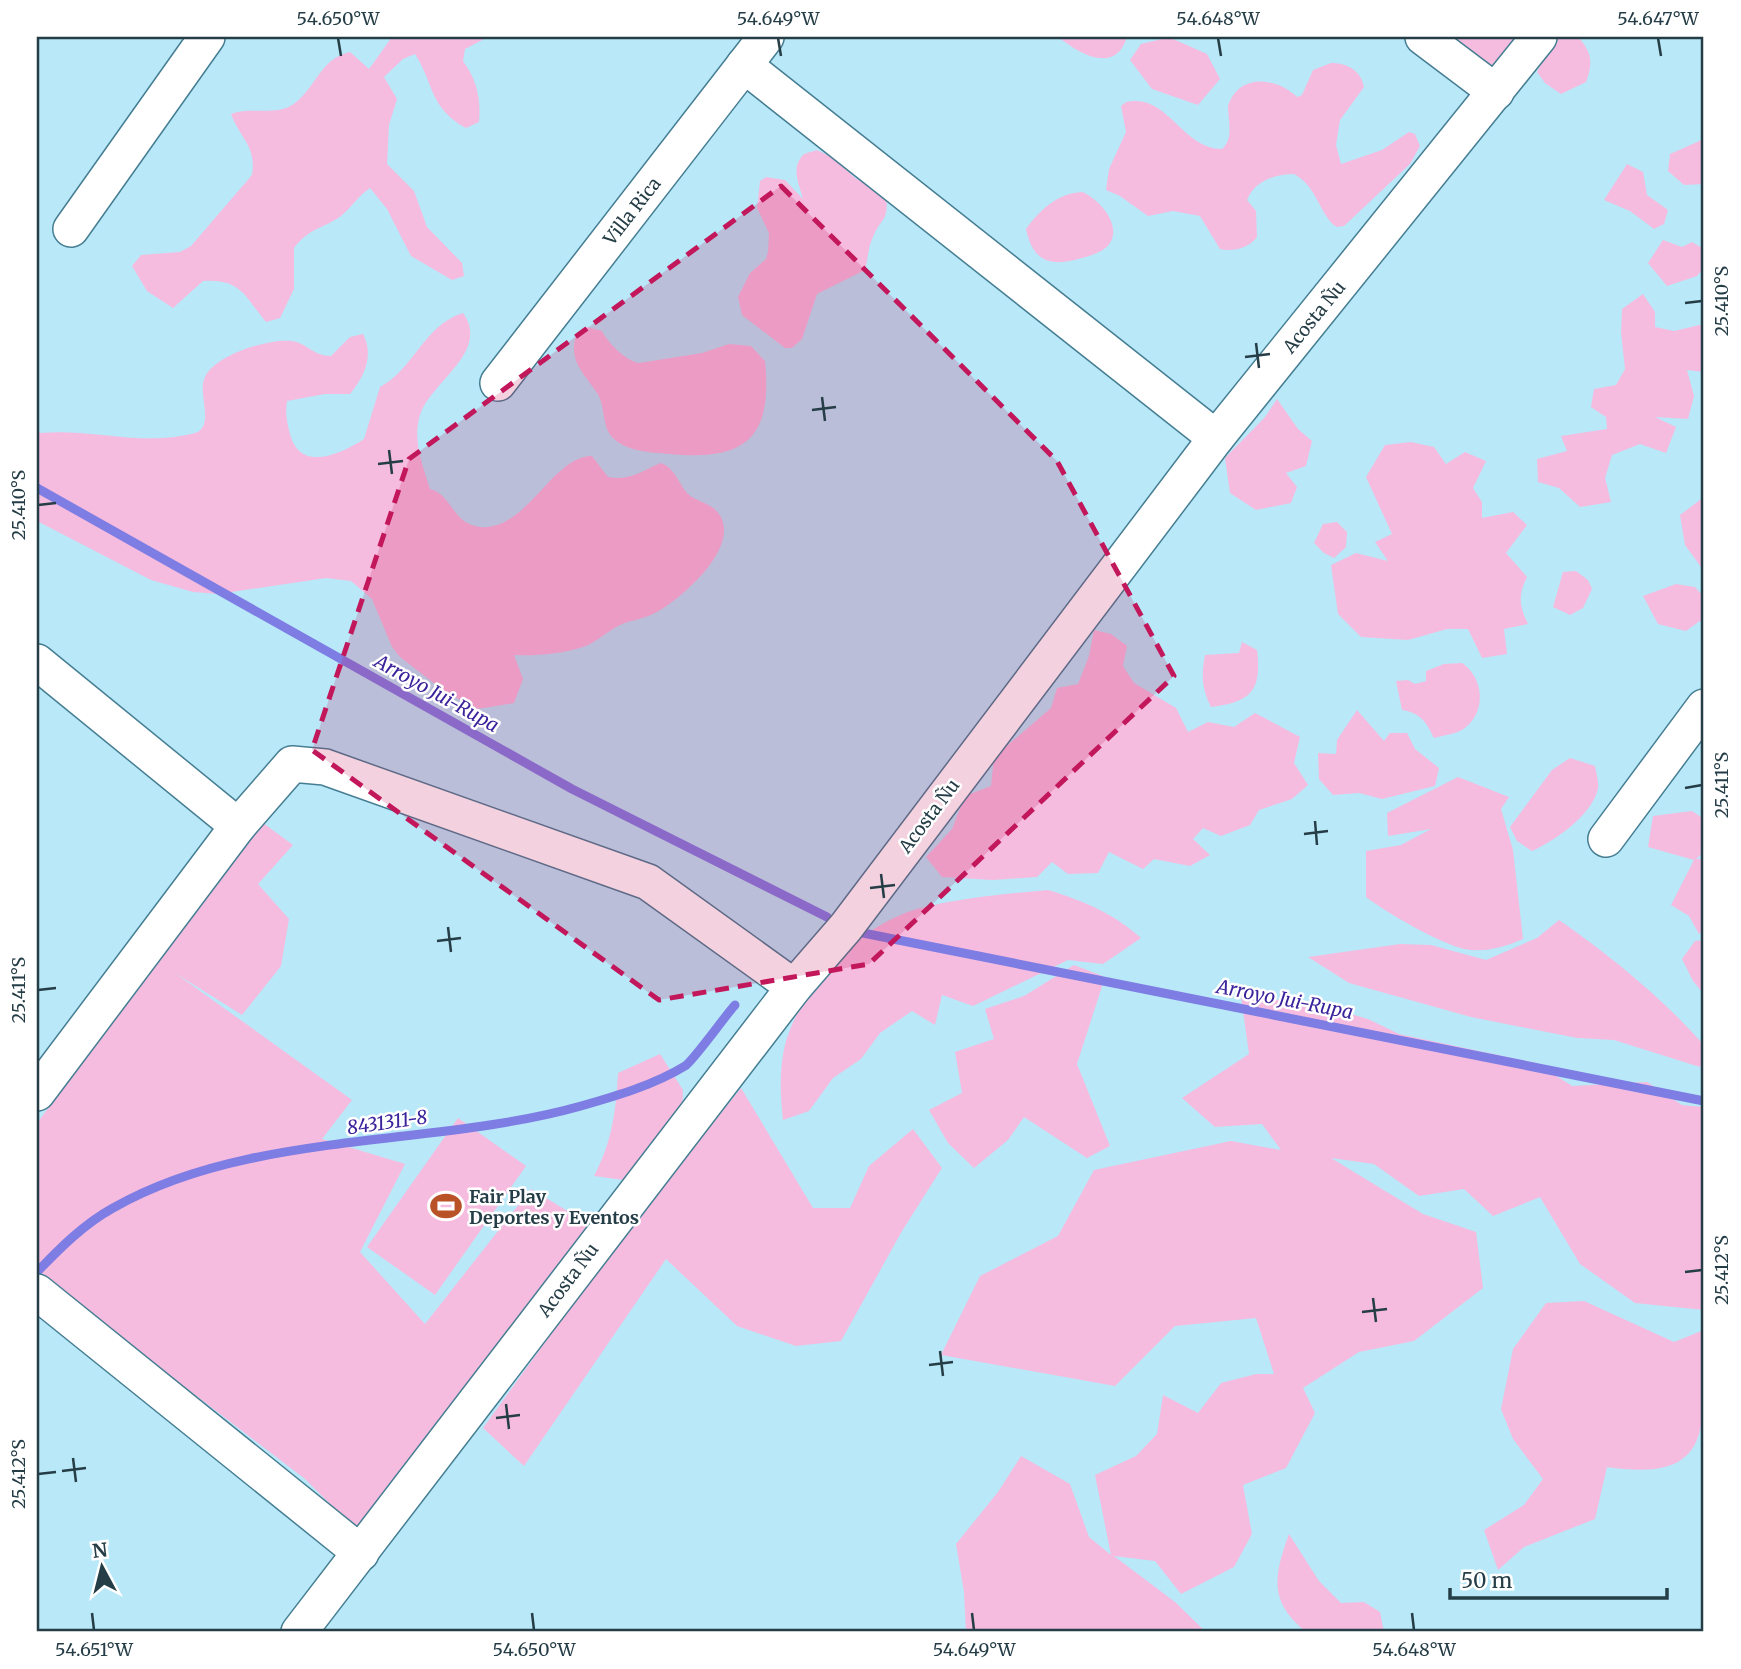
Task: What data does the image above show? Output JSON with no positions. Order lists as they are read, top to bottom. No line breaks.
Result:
{"streets":{"street":["Villa Rica","Acosta Ñu"]},"water":["Arroyo Jui-Rupa","8431311-8"],"places":{"sports":["Fair Play Deportes y Eventos"]},"scale_bar":"50 m","north":"top","coordinates":["54.650°W","54.649°W","54.648°W","54.647°W","25.410°S","25.411°S","25.412°S","54.651°W"]}
